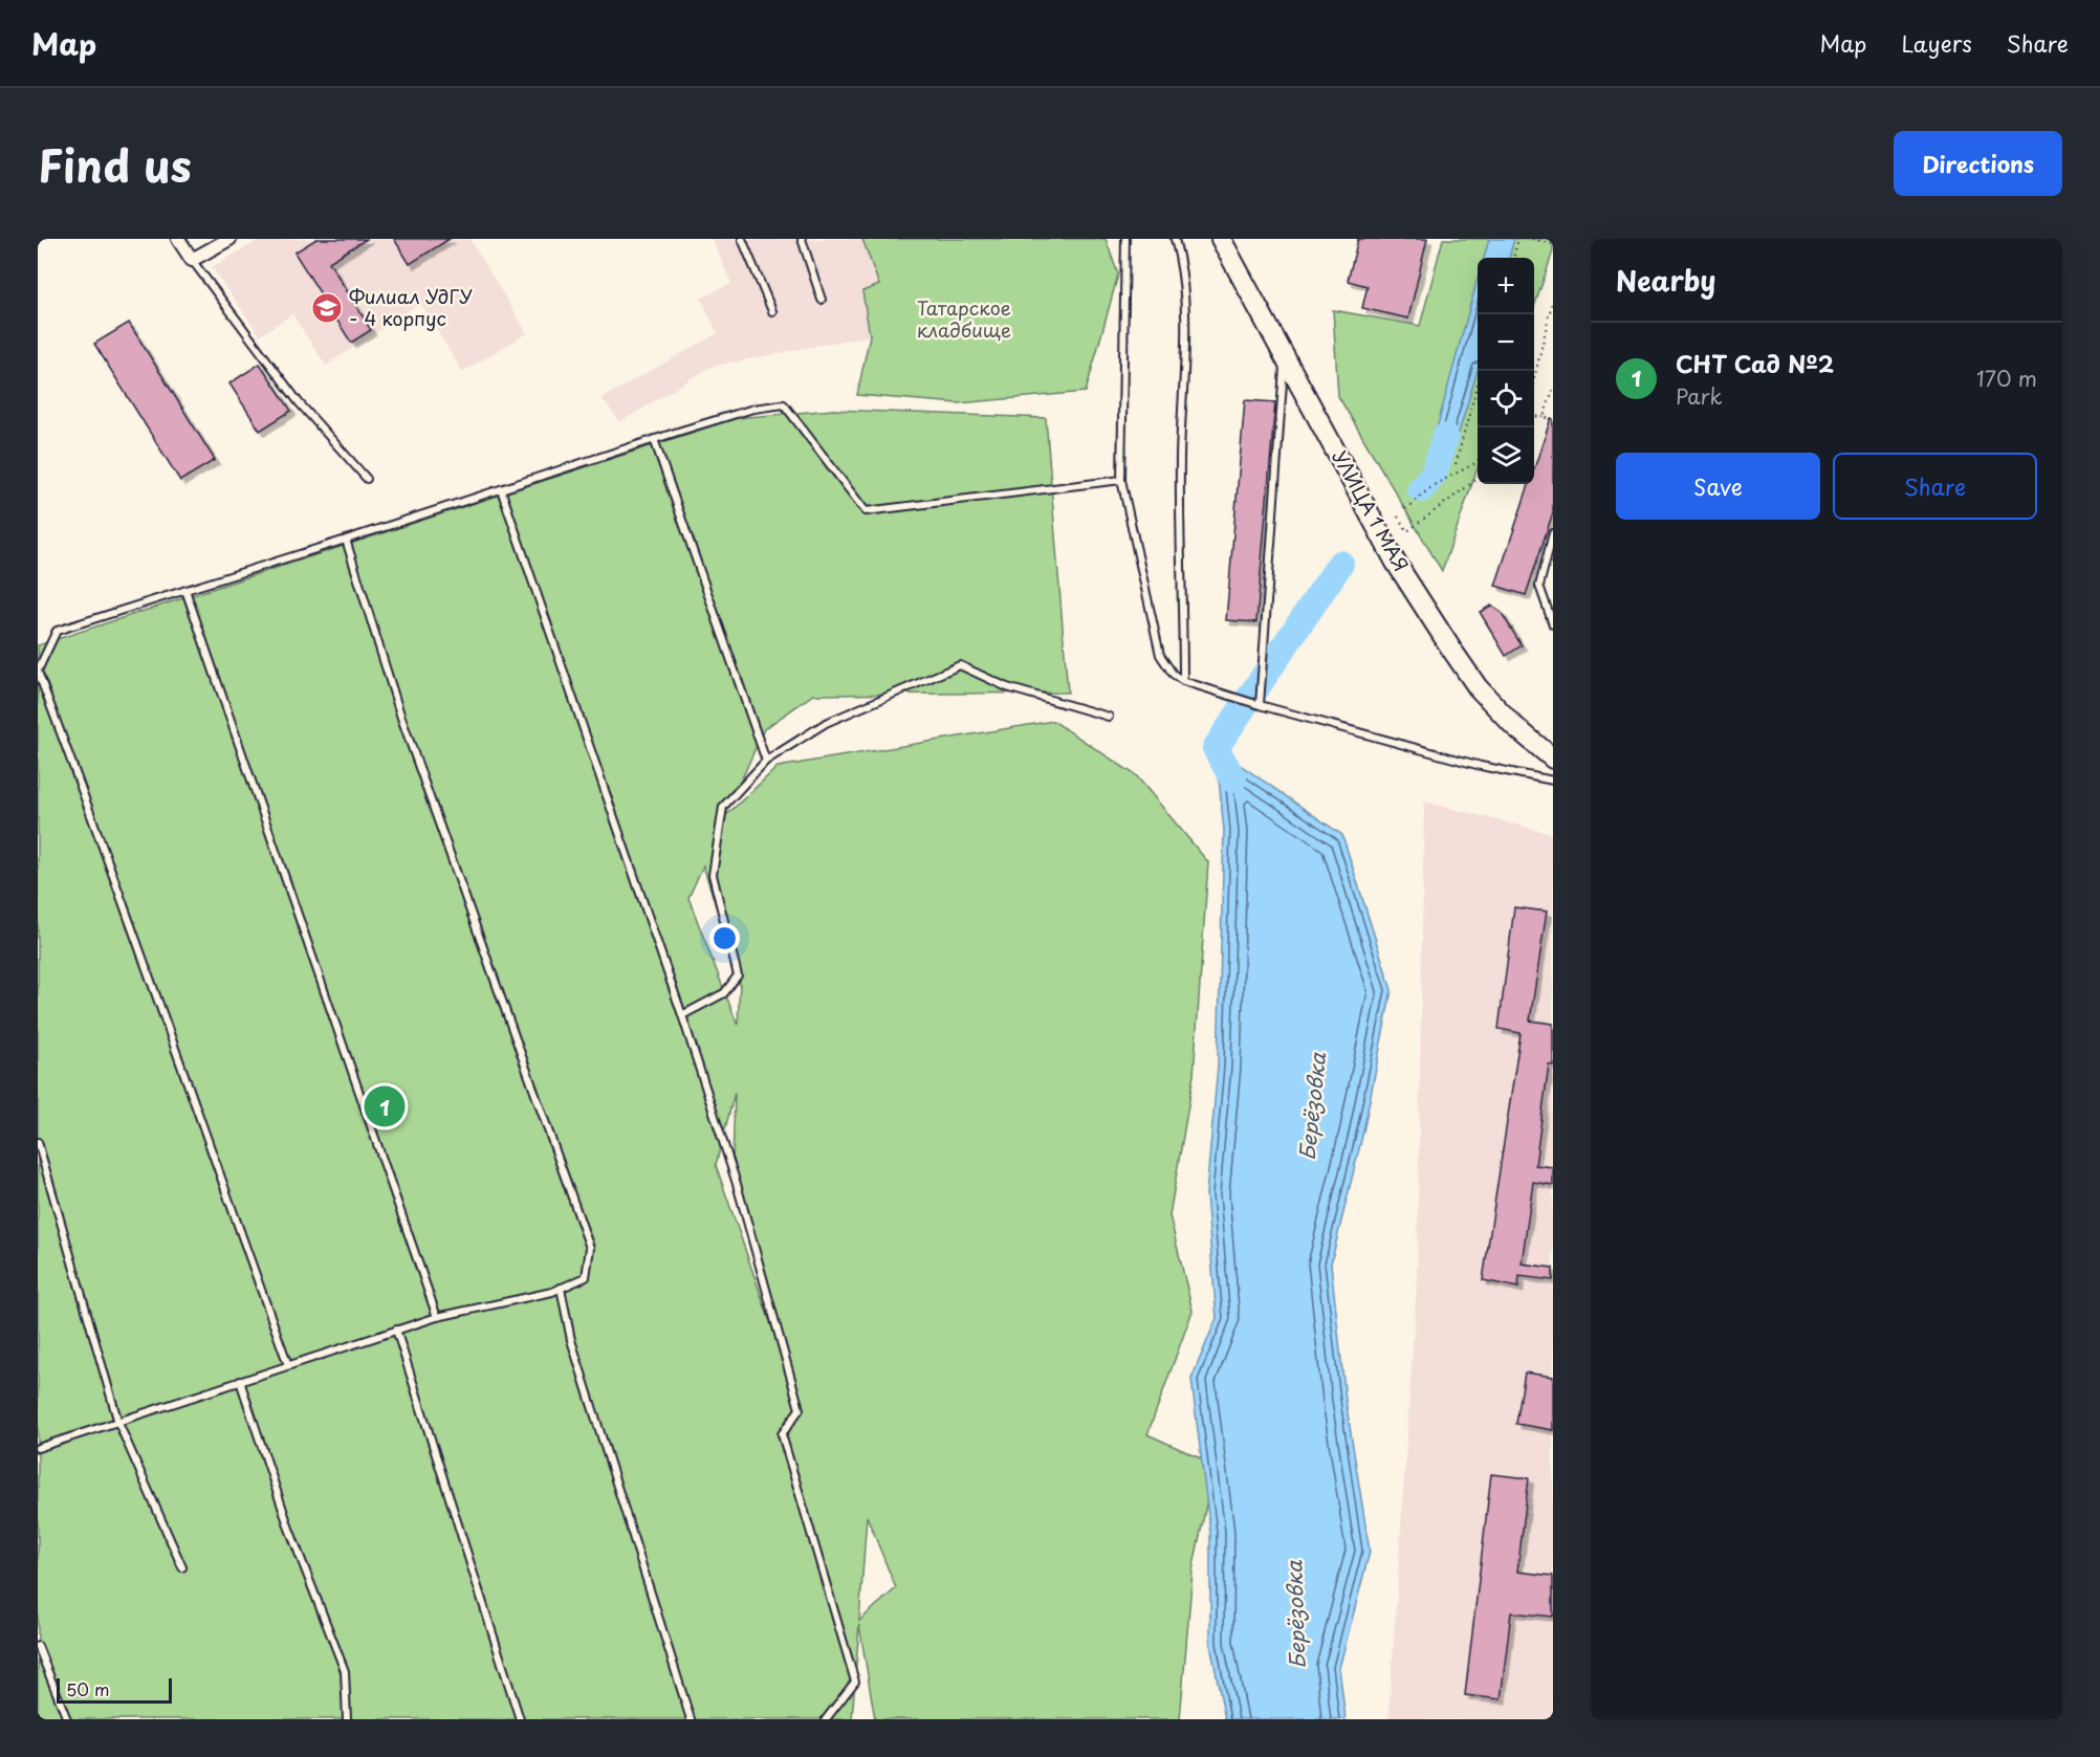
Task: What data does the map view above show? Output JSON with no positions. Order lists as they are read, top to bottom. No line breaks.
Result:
{"streets":{"main road":["УЛИЦА 1 МАЯ"]},"water":["Берёзовка"],"parks":["Татарское кладбище"],"places":{"school or university":["Филиал УдГУ - 4 корпус"]},"scale_bar":"50 m","page":{"header":"Map","nav":["Map","Layers","Share"],"title":"Find us","buttons":["Directions",["Save","Share"]],"heading":"Nearby","map_buttons":["+","−"],"list":[{"mark":"1","name":"СНТ Сад №2","note":"Park","value":"170 m"}],"pins":"1","scale":"50 m"}}
